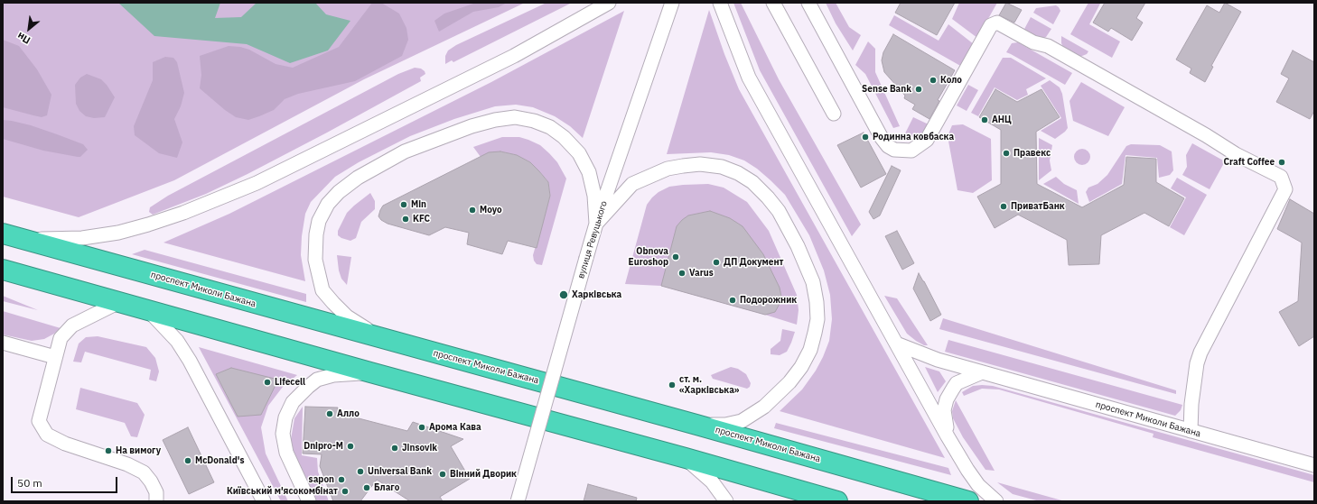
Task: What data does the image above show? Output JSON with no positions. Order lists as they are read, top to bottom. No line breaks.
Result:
{"streets":{"highway":["проспект Миколи Бажана"],"street":["вулиця Ревуцького"]},"places":["Коло","Sense Bank","АНЦ","Родинна ковбаска","Правекс","Craft Coffee","Min","ПриватБанк","Moyo","KFC","Obnova Euroshop","ДП Документ","Varus","Харківська","Подорожник","Lifecell","ст. м. «Харківська»","Алло","Арома Кава","Dnipro-M","Jinsovik","На вимогу","McDonald's","Universal Bank","Вінний Дворик","sapon","Благо","Київський м'ясокомбінат"],"scale_bar":"50 m","north":"bottom left"}
